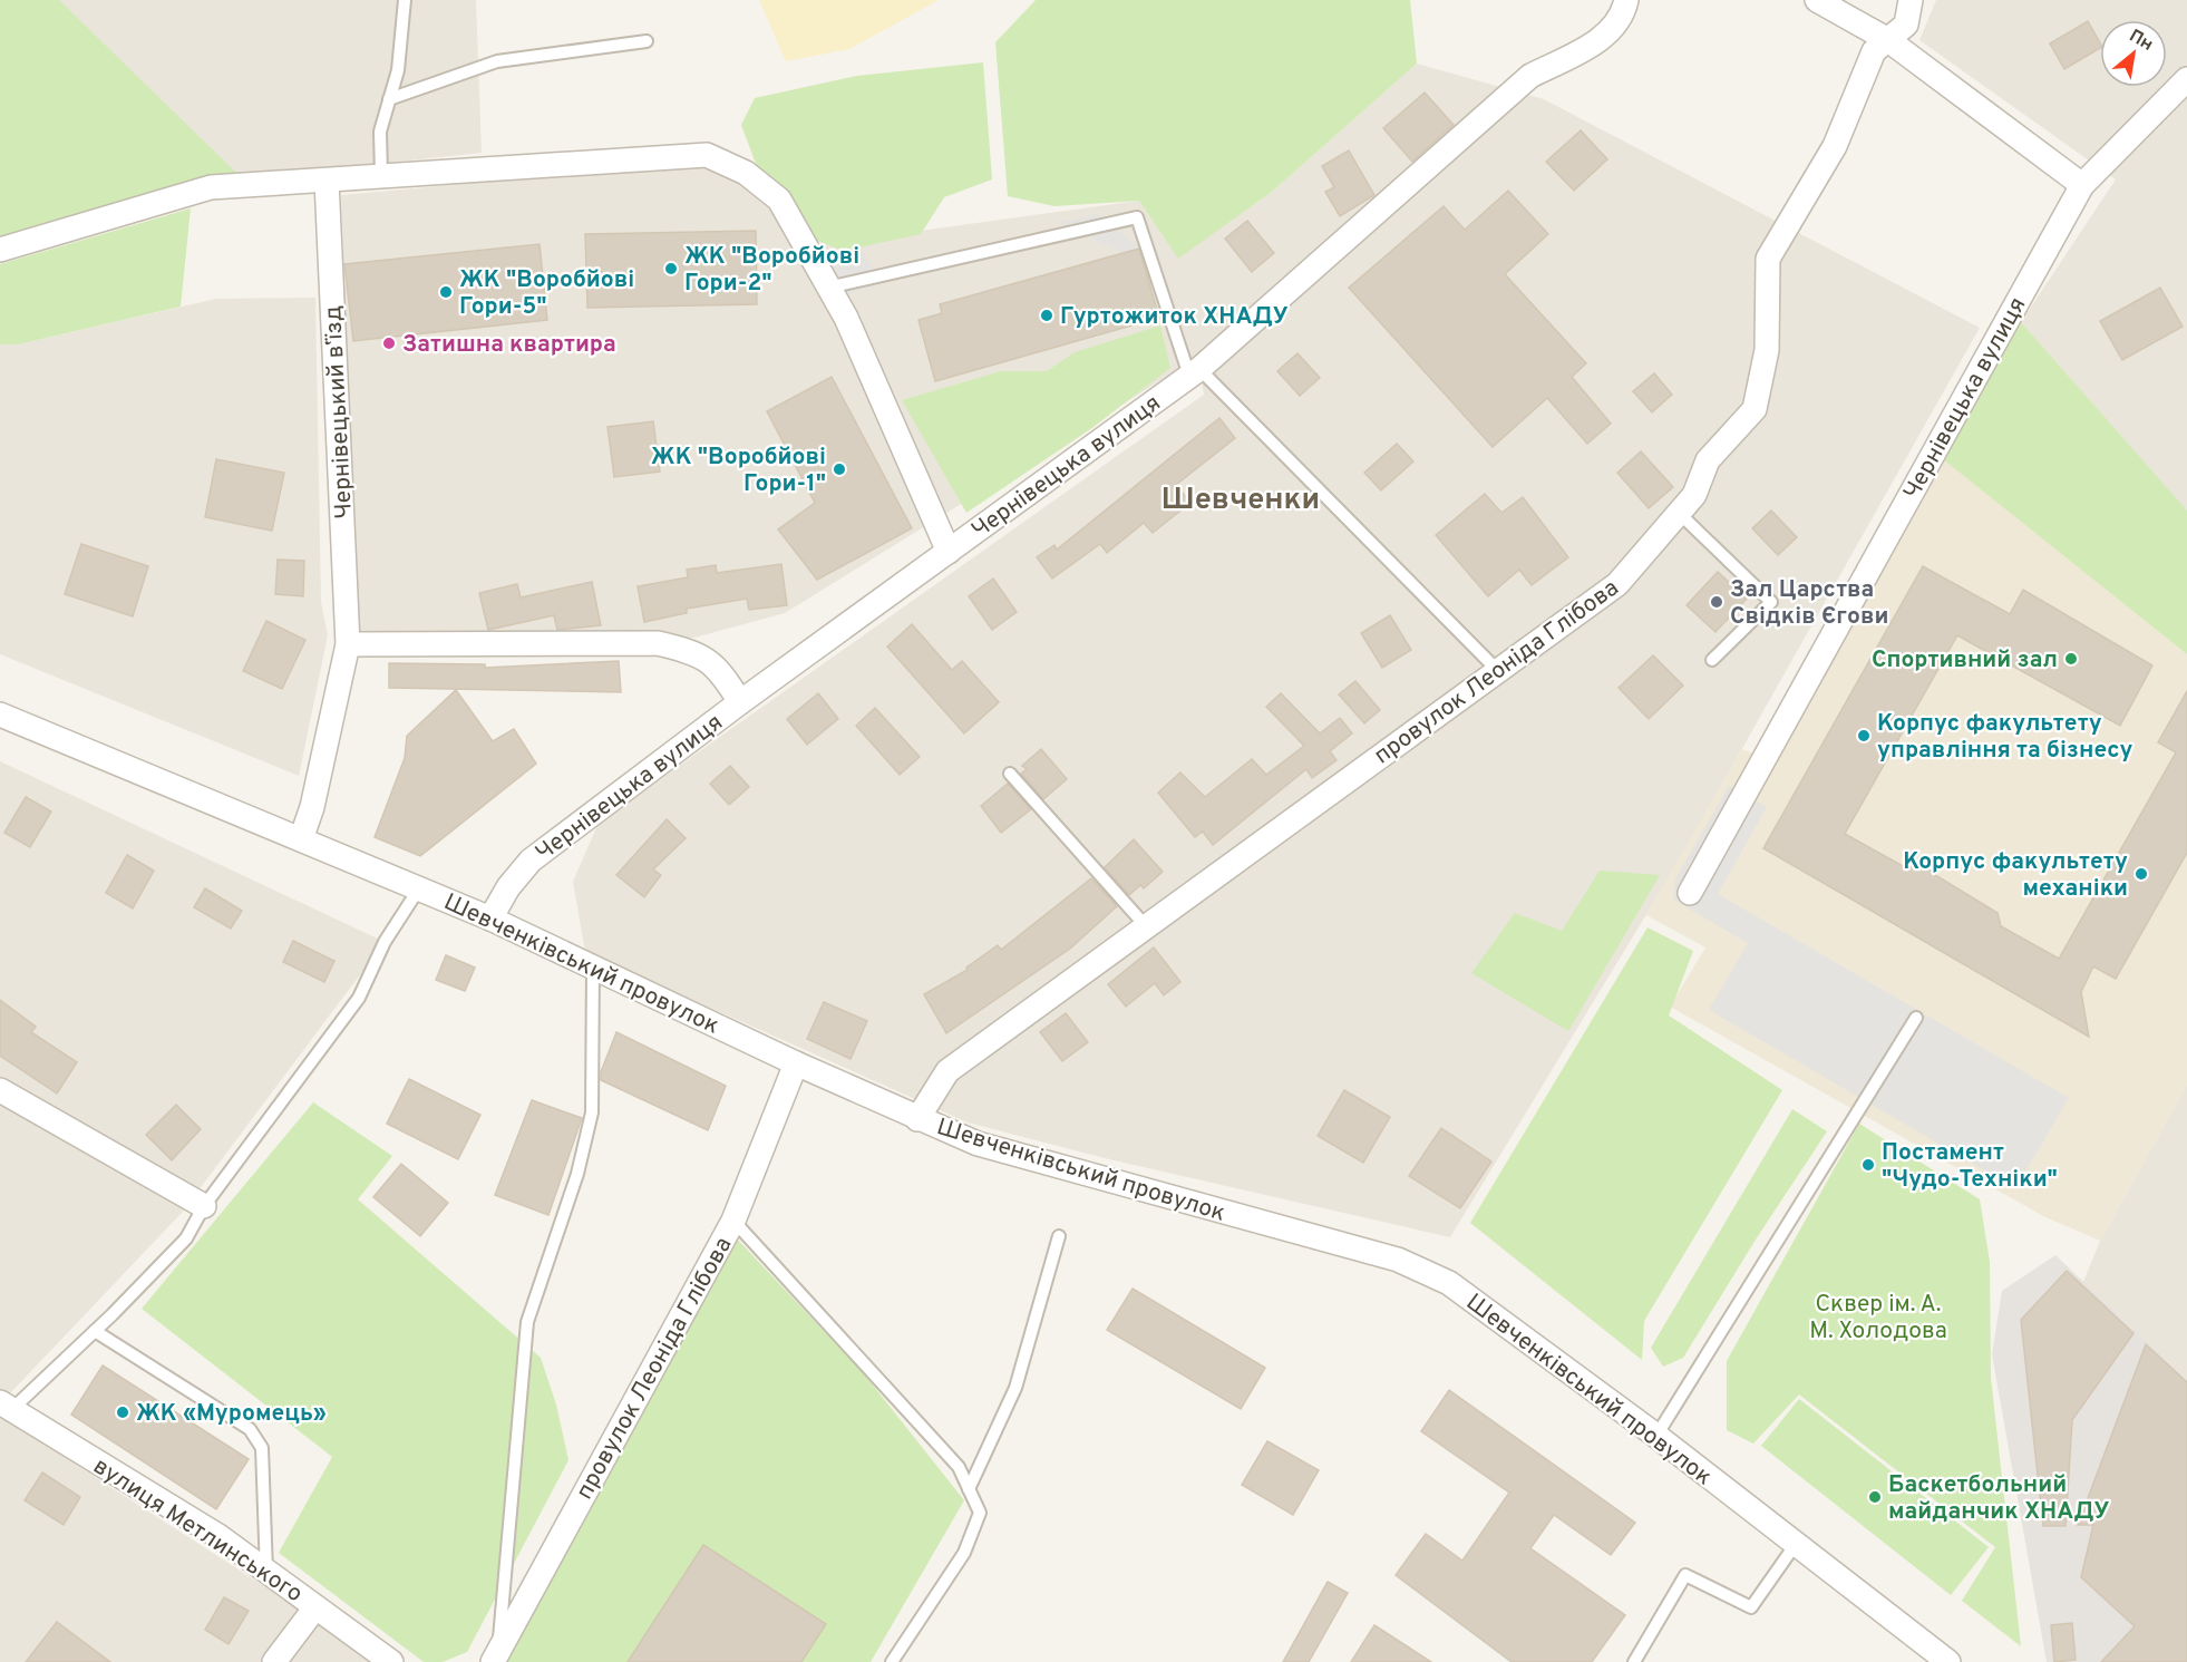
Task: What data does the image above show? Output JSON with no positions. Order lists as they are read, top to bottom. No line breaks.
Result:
{"streets":{"street":["Чернівецька вулиця","Чернівецький вʼїзд","провулок Леоніда Глібова","Шевченківський провулок","вулиця Метлинського"]},"crossings":[["Чернівецька вулиця","Шевченківський провулок"],["Чернівецький вʼїзд","Шевченківський провулок"],["провулок Леоніда Глібова","Шевченківський провулок"]],"districts":["Шевченки"],"parks":["Сквер ім. А. М. Холодова"],"places":["ЖК \"Воробйові Гори-2\"","ЖК \"Воробйові Гори-5\"","Гуртожиток ХНАДУ","Затишна квартира","ЖК \"Воробйові Гори-1\"","Зал Царства Свідків Єгови","Спортивний зал","Корпус факультету управління та бізнесу","Корпус факультету механіки","Постамент \"Чудо-Техніки\"","ЖК «Муромець»","Баскетбольний майданчик ХНАДУ"],"north":"top right"}
